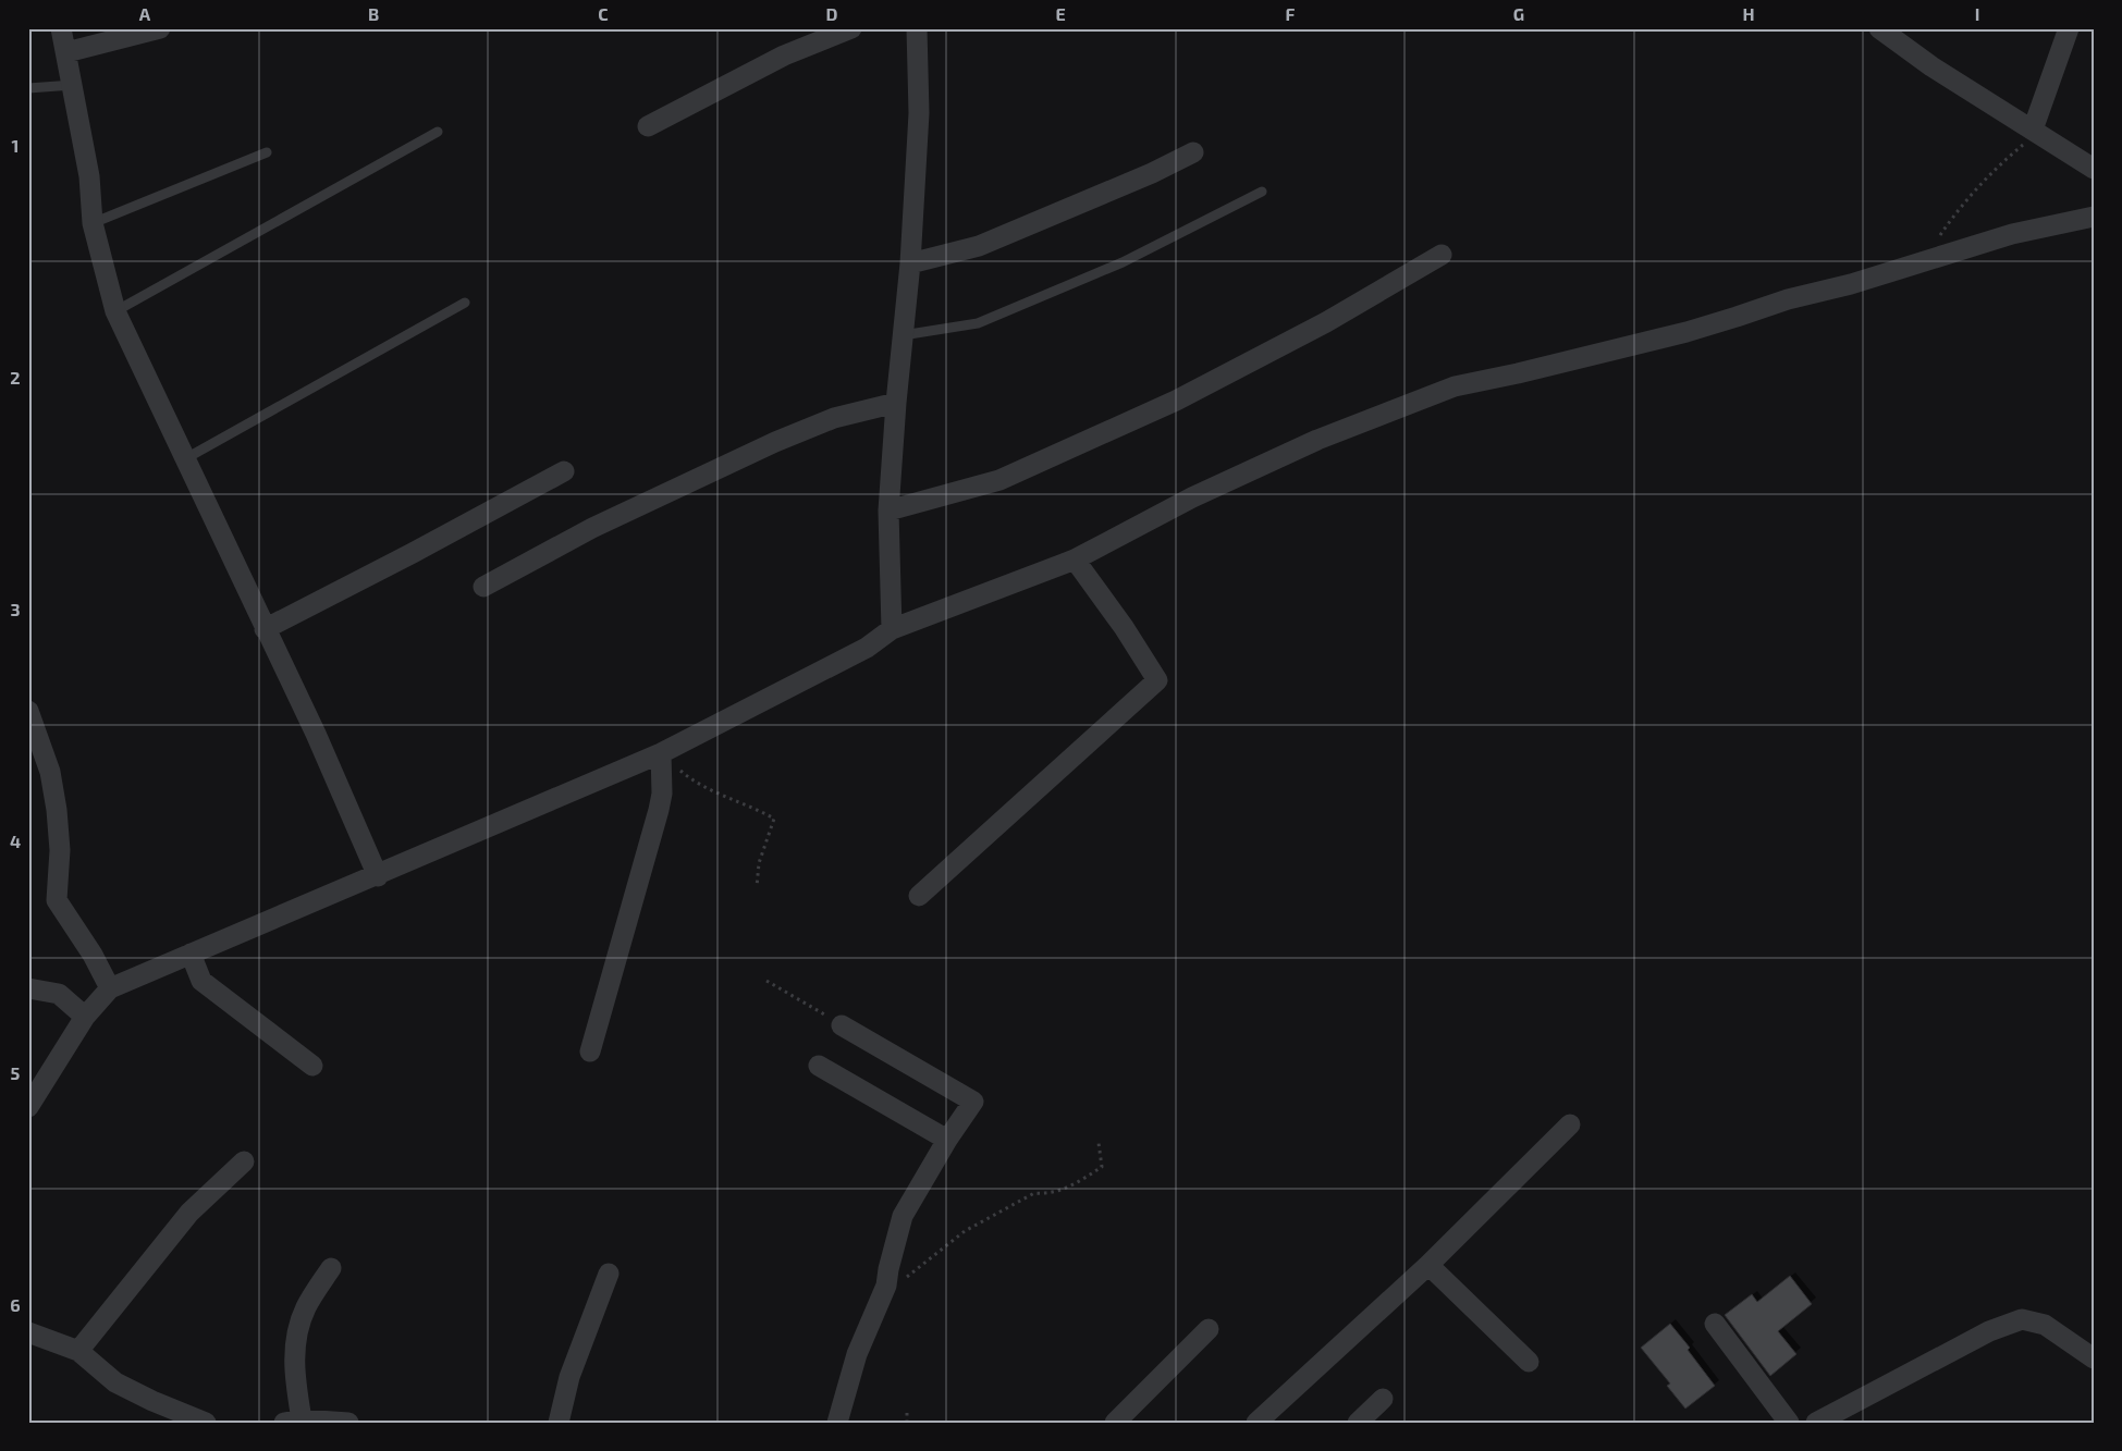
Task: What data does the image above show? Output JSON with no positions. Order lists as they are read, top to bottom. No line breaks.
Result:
{"grid":{"columns":["A","B","C","D","E","F","G","H","I"],"rows":["1","2","3","4","5","6"]}}
